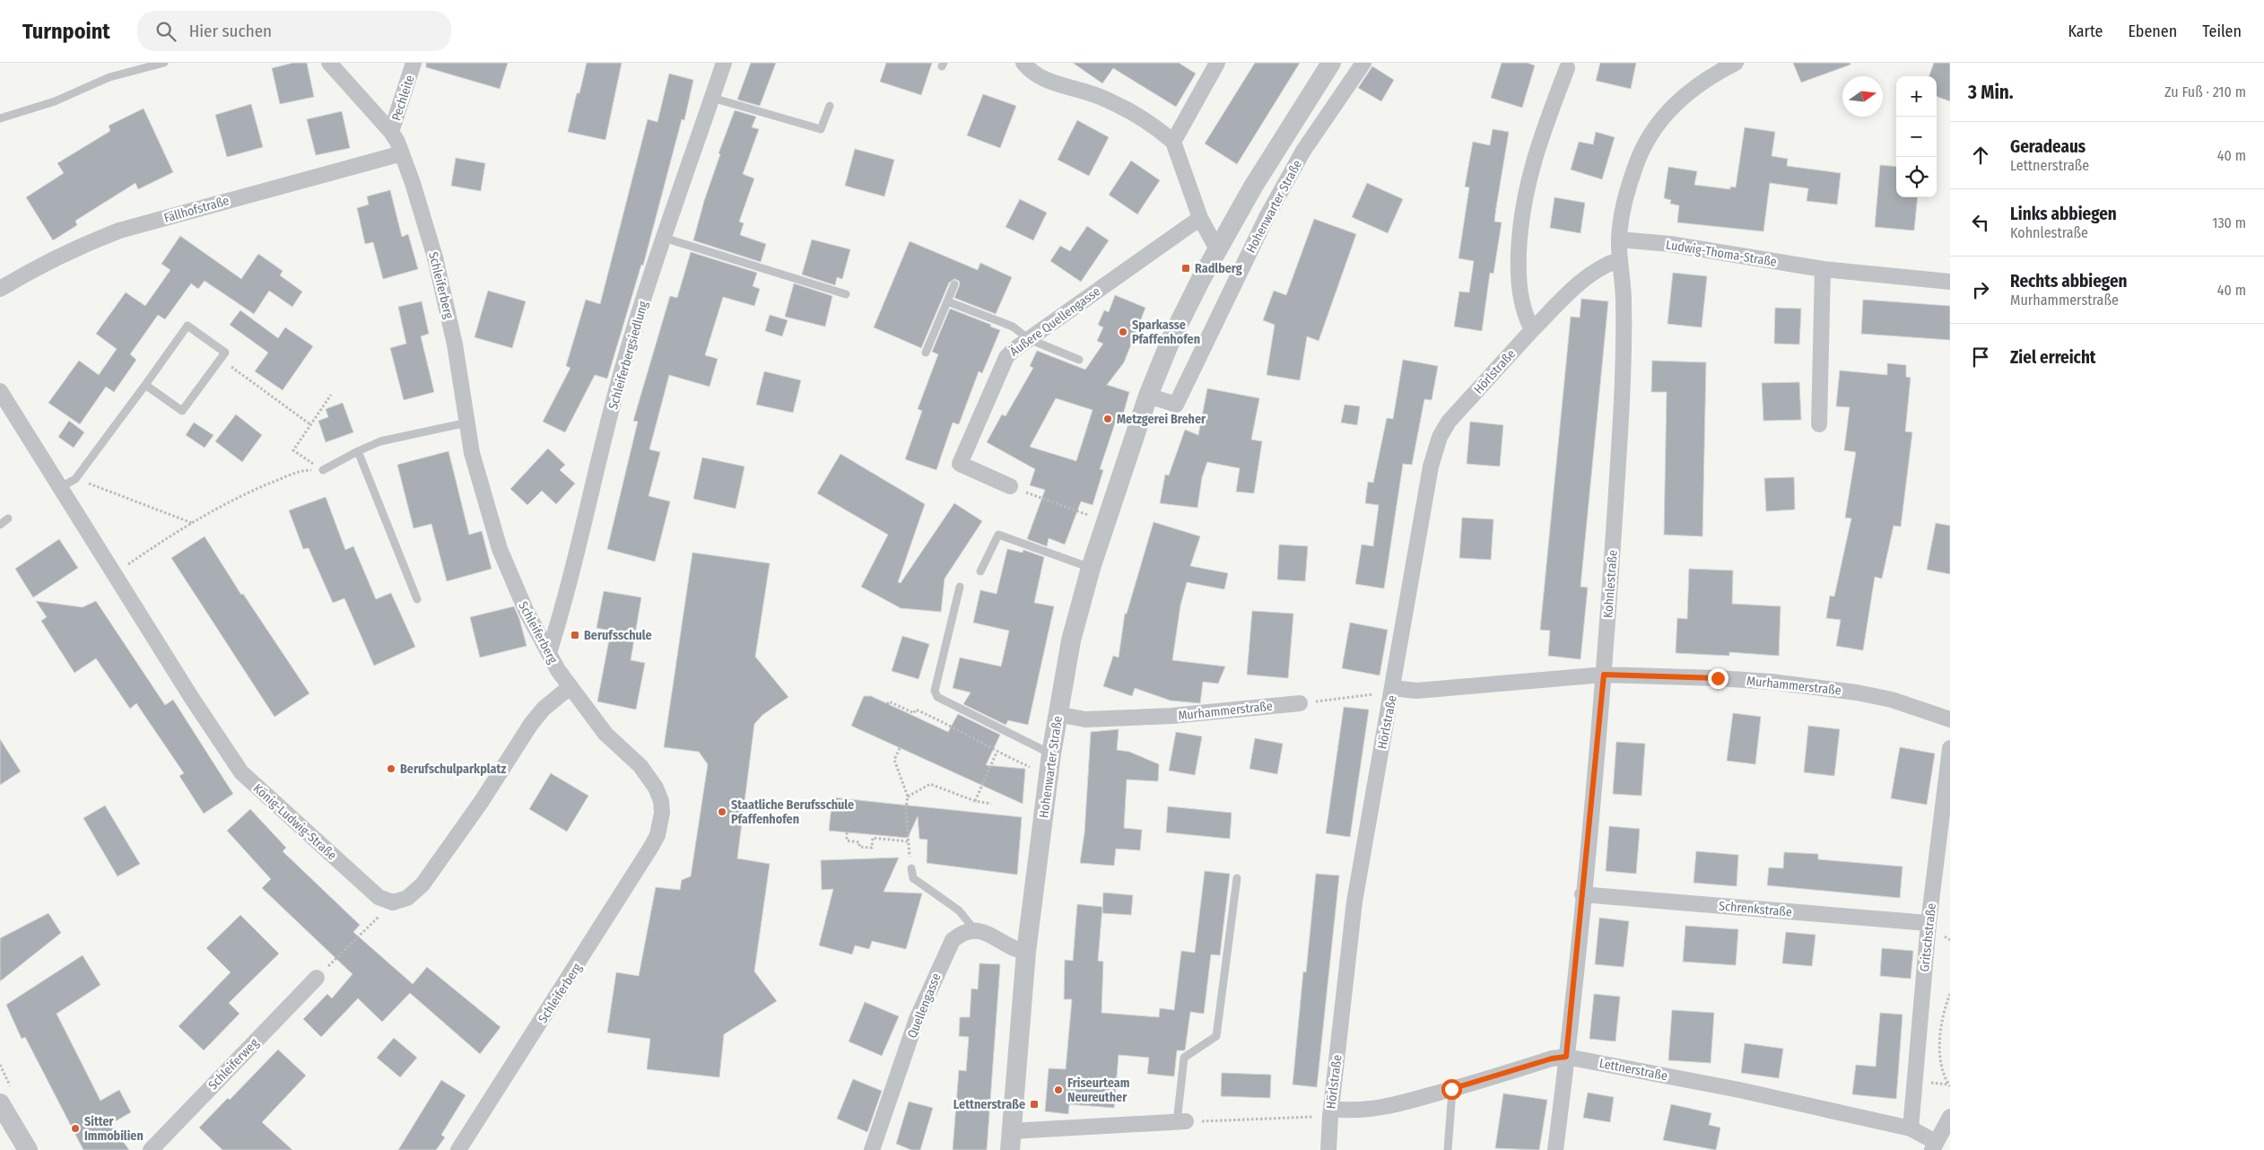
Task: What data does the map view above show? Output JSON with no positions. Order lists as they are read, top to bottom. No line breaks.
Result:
{"streets":{"street":["Pechleite","Hohenwarter Straße","Fällhofstraße","Ludwig-Thoma-Straße","Schleiferberg","Äußere Quellengasse","Schleiferbergsiedlung","Hörlstraße","Kohnlestraße","Murhammerstraße","König-Ludwig-Straße","Schrenkstraße","Gritschstraße","Quellengasse","Schleiferweg","Lettnerstraße"]},"crossings":[["Pechleite","Schleiferberg"],["Hohenwarter Straße","Murhammerstraße"],["Fällhofstraße","Schleiferberg"],["Ludwig-Thoma-Straße","Kohnlestraße"],["Schleiferberg","Schleiferbergsiedlung"],["Hörlstraße","Kohnlestraße"],["Hörlstraße","Murhammerstraße"],["Hörlstraße","Lettnerstraße"],["Kohnlestraße","Murhammerstraße"],["Kohnlestraße","Schrenkstraße"],["Kohnlestraße","Lettnerstraße"],["Schrenkstraße","Gritschstraße"],["Gritschstraße","Lettnerstraße"]],"places":{"transit":["Radlberg","Berufsschule","Lettnerstraße"],"other":["Sparkasse Pfaffenhofen","Metzgerei Breher","Berufschulparkplatz","Staatliche Berufsschule Pfaffenhofen","Friseurteam Neureuther","Sitter Immobilien"]},"north":"right","page":{"header":"Turnpoint","search":"Hier suchen","nav":["Karte","Ebenen","Teilen"],"heading":["3 Min.","Zu Fuß · 210 m"],"map_buttons":["+","−"],"list":[["Geradeaus","Lettnerstraße","40 m"],["Links abbiegen","Kohnlestraße","130 m"],["Rechts abbiegen","Murhammerstraße","40 m"],"Ziel erreicht"]}}
